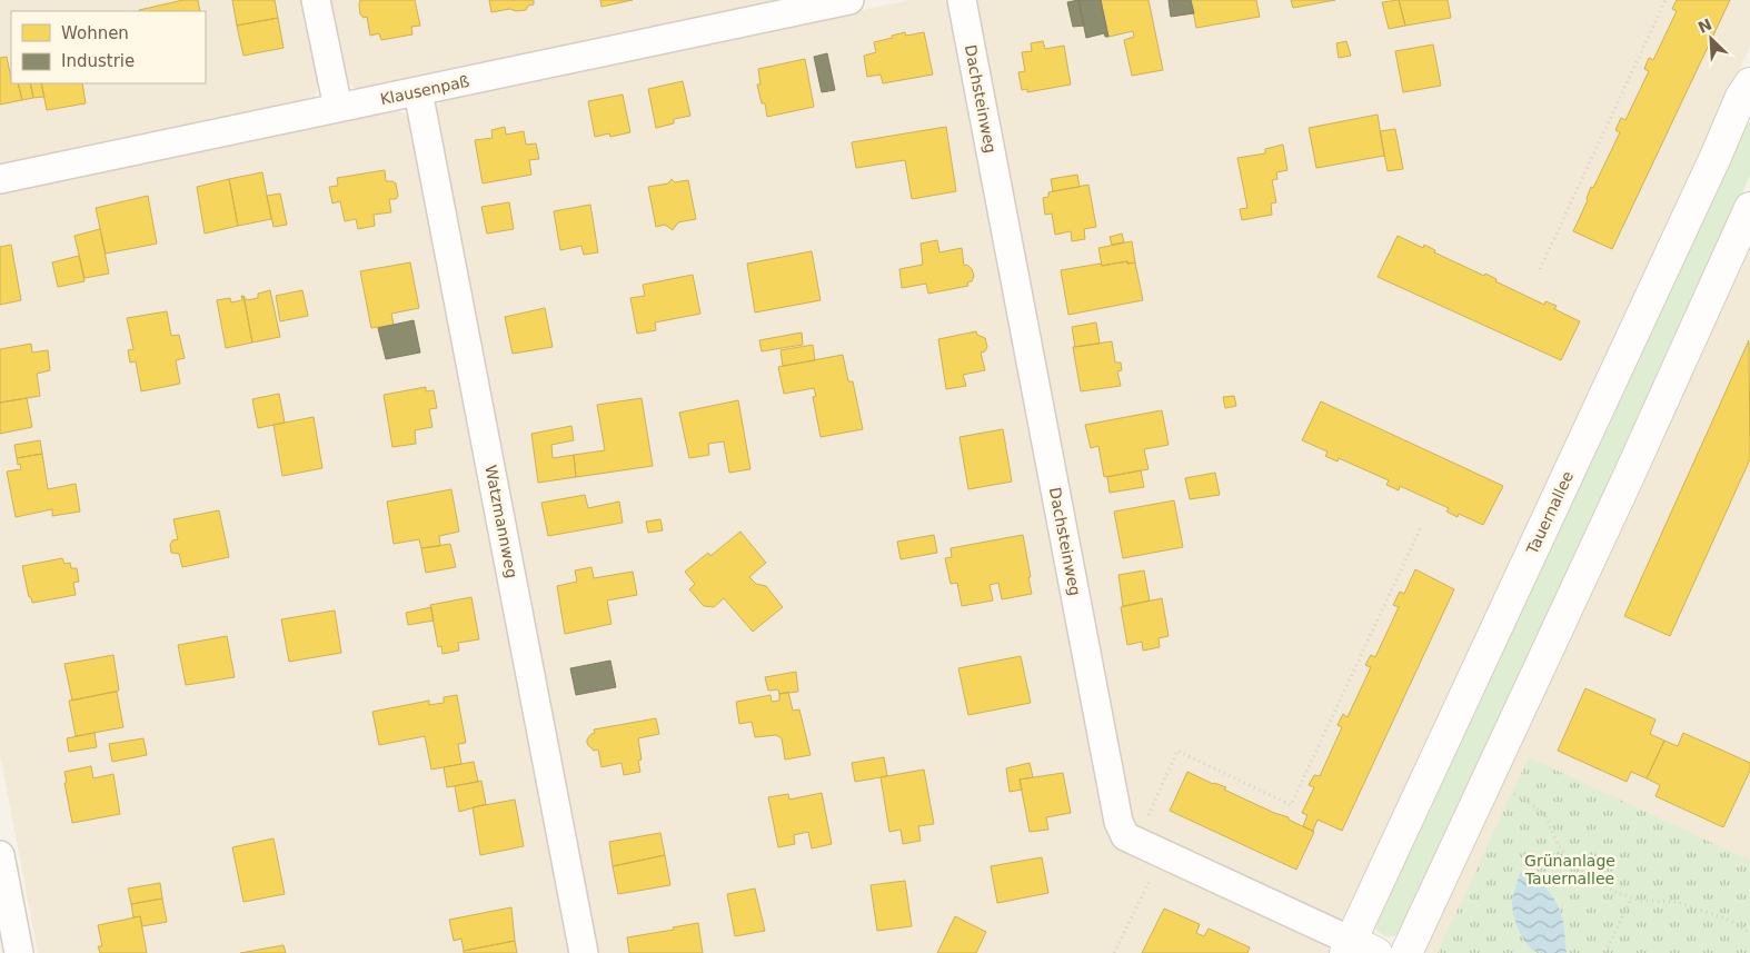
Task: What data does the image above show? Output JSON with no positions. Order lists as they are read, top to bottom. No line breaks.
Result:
{"streets":{"street":["Klausenpaß","Dachsteinweg","Tauernallee","Watzmannweg"]},"crossings":[["Klausenpaß","Watzmannweg"],["Dachsteinweg","Tauernallee"]],"parks":["Grünanlage Tauernallee"],"legend":["Wohnen","Industrie"],"north":"top left"}
